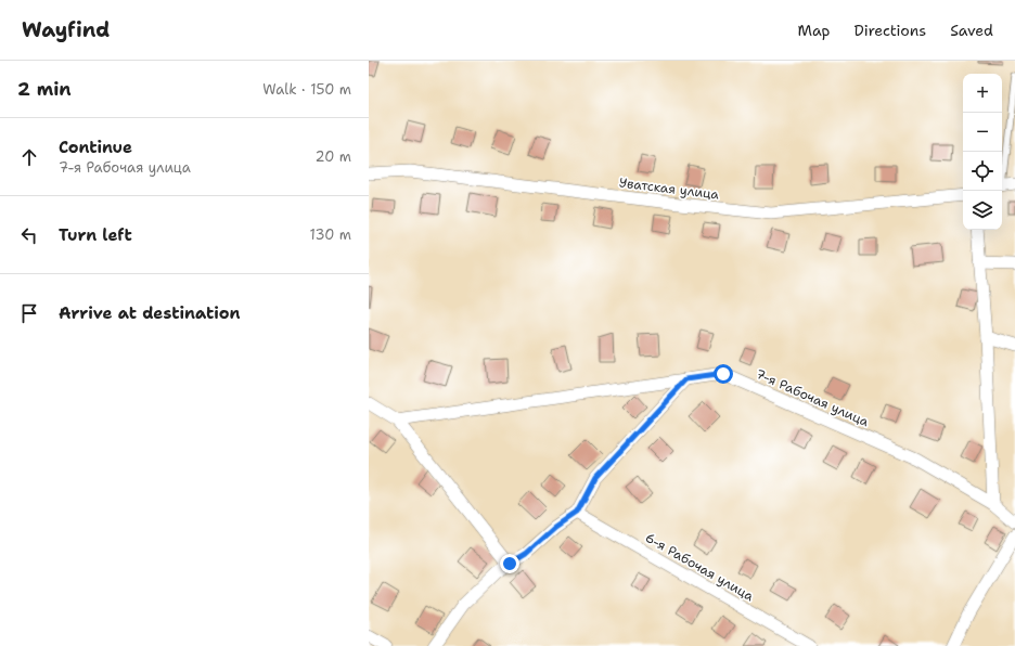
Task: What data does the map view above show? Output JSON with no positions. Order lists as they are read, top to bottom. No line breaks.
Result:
{"streets":{"street":["Уватская улица","7-я Рабочая улица","6-я Рабочая улица"]},"page":{"header":"Wayfind","nav":["Map","Directions","Saved"],"heading":["2 min","Walk · 150 m"],"map_buttons":["+","−"],"list":[["Continue","7-я Рабочая улица","20 m"],["Turn left","130 m"],"Arrive at destination"]}}
